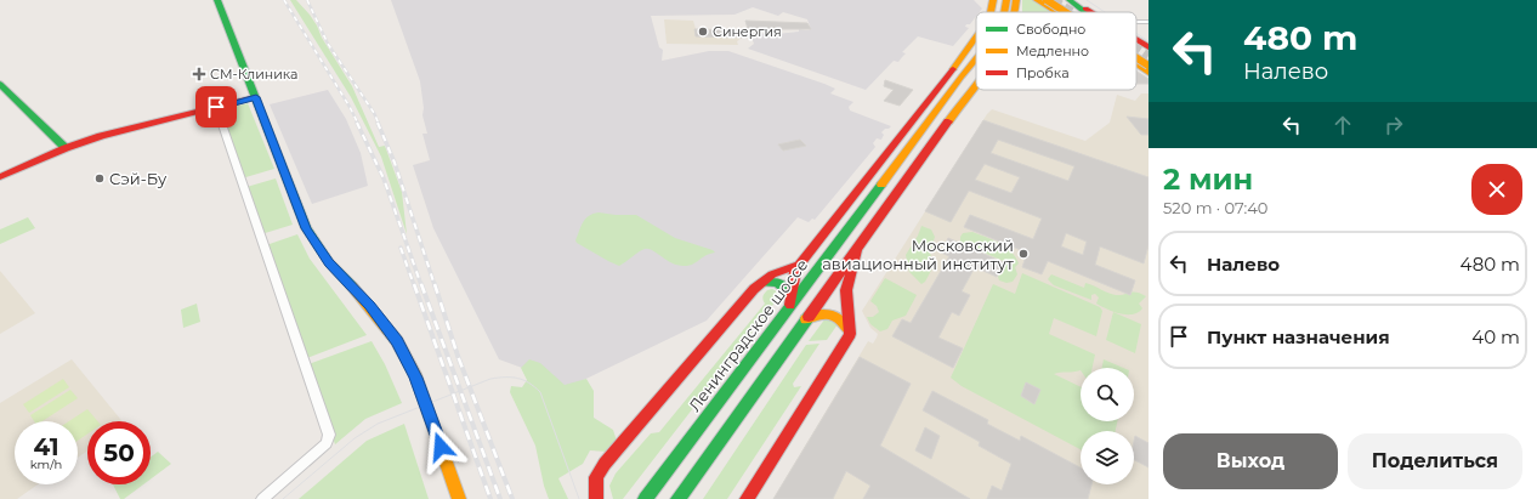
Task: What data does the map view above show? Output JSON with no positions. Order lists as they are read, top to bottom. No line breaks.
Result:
{"streets":{"main road":["Ленинградское шоссе"]},"places":{"other":["Синергия","Сэй-Бу","Московский авиационный институт"],"health":["СМ-Клиника"]},"legend":["Свободно","Медленно","Пробка"],"page":{"turn":["480 m","Налево"],"heading":["2 мин","520 m · 07:40"],"list":[{"name":"Налево","value":"480 m"},{"name":"Пункт назначения","value":"40 m"}],"speed":"41 km/h","limit":"50","buttons":["Выход","Поделиться"]}}
